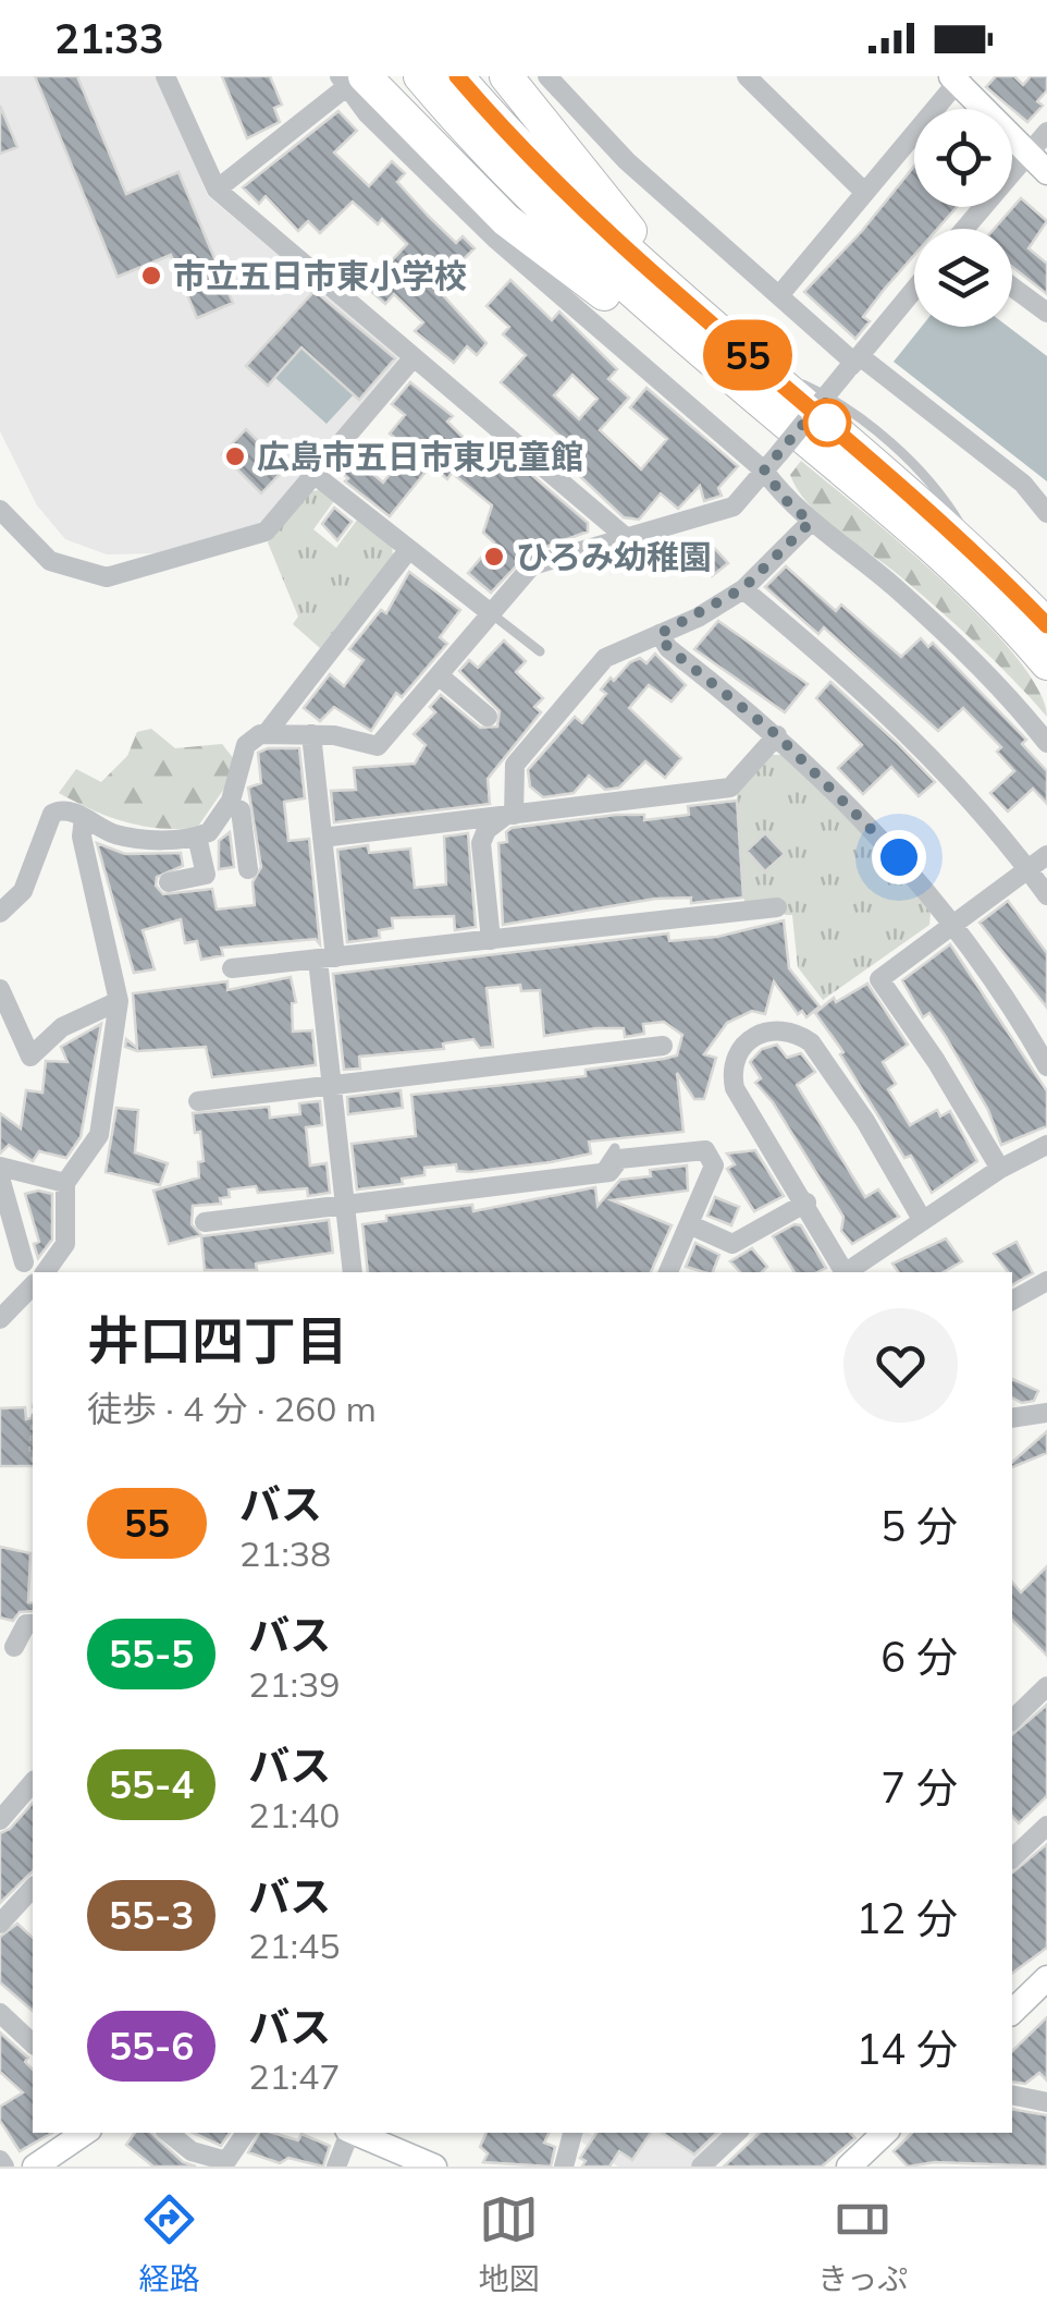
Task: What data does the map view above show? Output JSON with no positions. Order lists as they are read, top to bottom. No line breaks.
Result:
{"places":["市立五日市東小学校","広島市五日市東児童館","ひろみ幼稚園"],"lines":["bus line 55"],"page":{"status":"21:33","on_map":"55","heading":["井口四丁目","徒歩 · 4 分 · 260 m"],"list":[{"mark":"55","name":"バス","note":"21:38","value":"5 分"},{"mark":"55-5","name":"バス","note":"21:39","value":"6 分"},{"mark":"55-4","name":"バス","note":"21:40","value":"7 分"},{"mark":"55-3","name":"バス","note":"21:45","value":"12 分"},{"mark":"55-6","name":"バス","note":"21:47","value":"14 分"}],"tabs":["経路","地図","きっぷ"]}}
